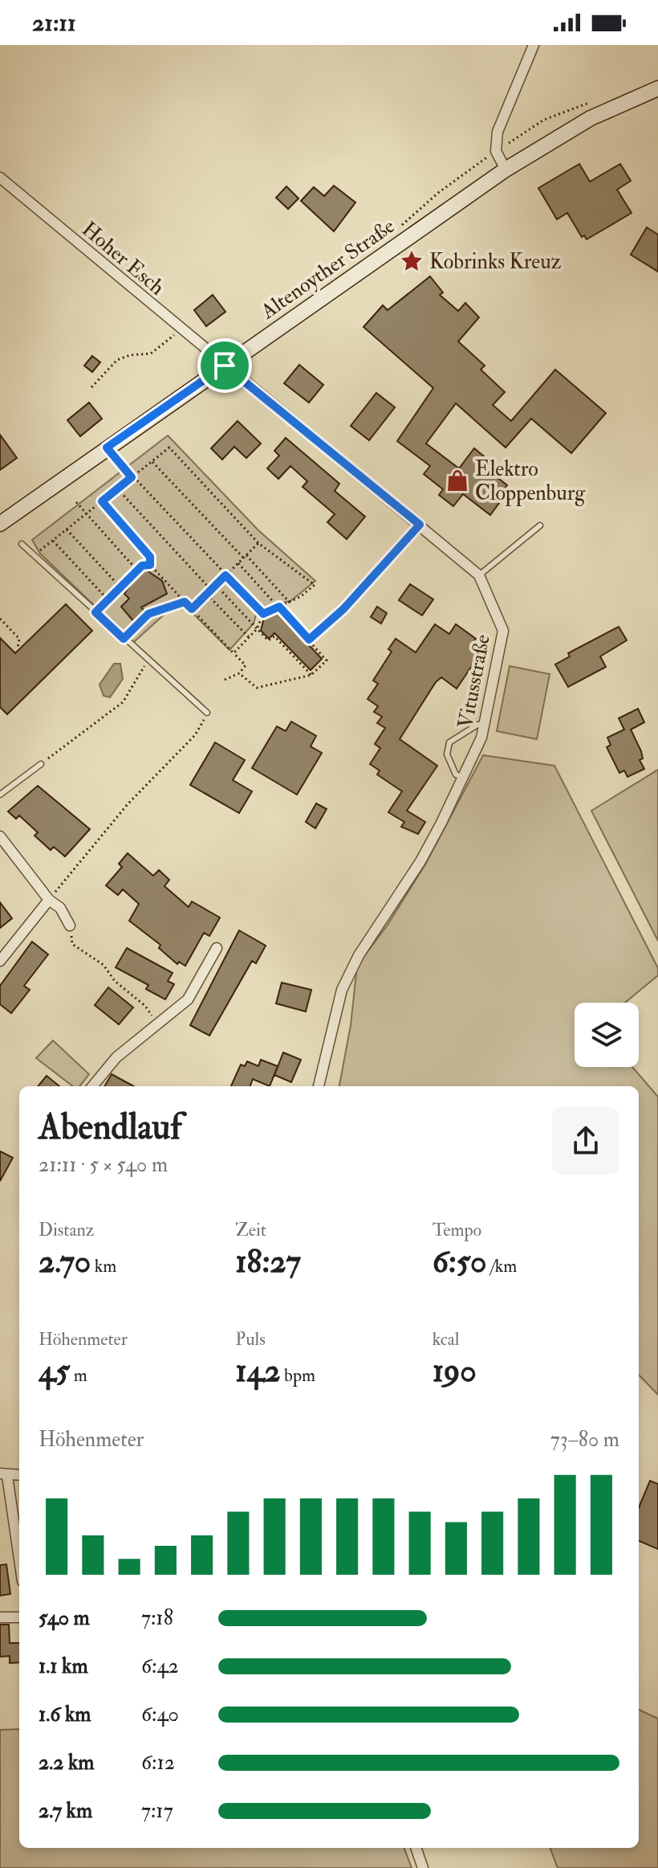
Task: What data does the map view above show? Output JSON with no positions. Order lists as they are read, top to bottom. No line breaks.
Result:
{"streets":{"main road":["Altenoyther Straße"],"street":["Hoher Esch","Vitusstraße"]},"crossings":[["Hoher Esch","Altenoyther Straße"],["Hoher Esch","Vitusstraße"],["Altenoyther Straße","Vitusstraße"]],"places":{"place":["Kobrinks Kreuz"],"shop":["Elektro Cloppenburg"]},"page":{"status":"21:11","heading":["Abendlauf","21:11 · 5 × 540 m"],"stats":[["Distanz","2.70 km"],["Zeit","18:27"],["Tempo","6:50 /km"],["Höhenmeter","45 m"],["Puls","142 bpm"],["kcal","190"]],"chart":["Höhenmeter","73–80 m"],"list":[{"name":"540 m","note":"7:18"},{"name":"1.1 km","note":"6:42"},{"name":"1.6 km","note":"6:40"},{"name":"2.2 km","note":"6:12"},{"name":"2.7 km","note":"7:17"}]}}
